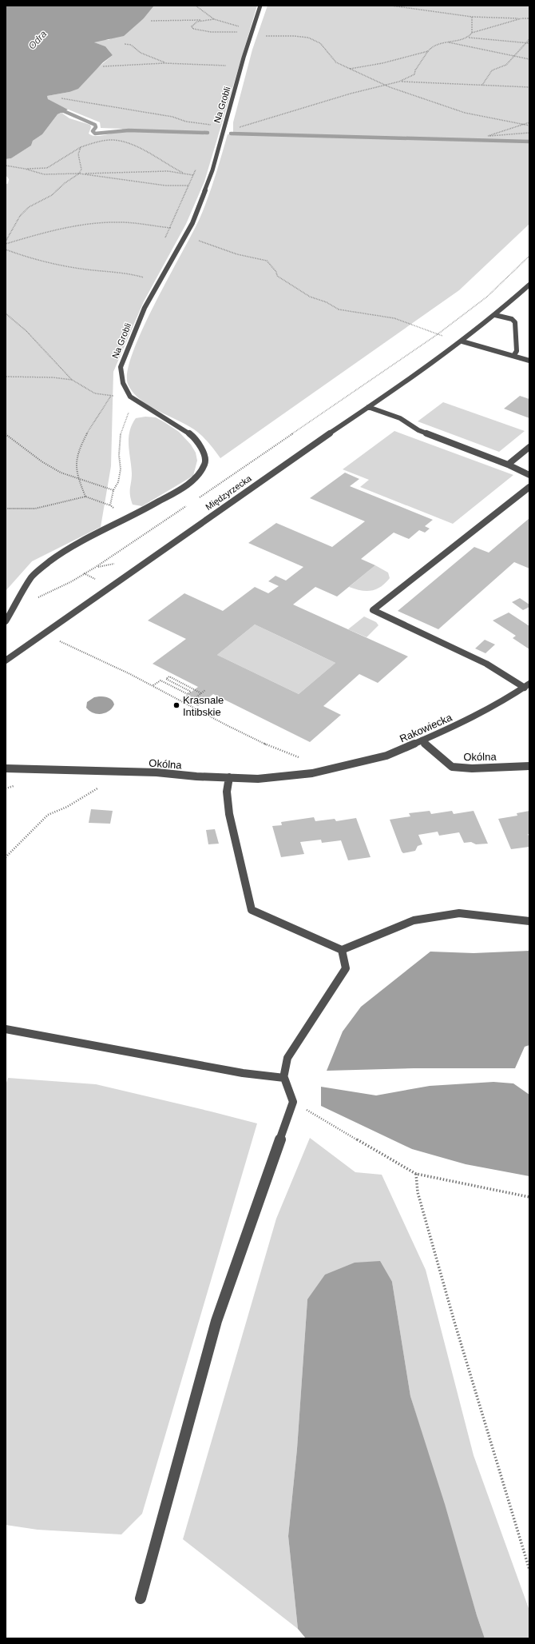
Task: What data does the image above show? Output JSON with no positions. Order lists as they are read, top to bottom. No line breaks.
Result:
{"streets":{"street":["Na Grobli","Międzyrzecka","Rakowiecka","Okólna"]},"crossings":[["Rakowiecka","Okólna"]],"water":["Odra"],"places":["Krasnale Intibskie"]}
